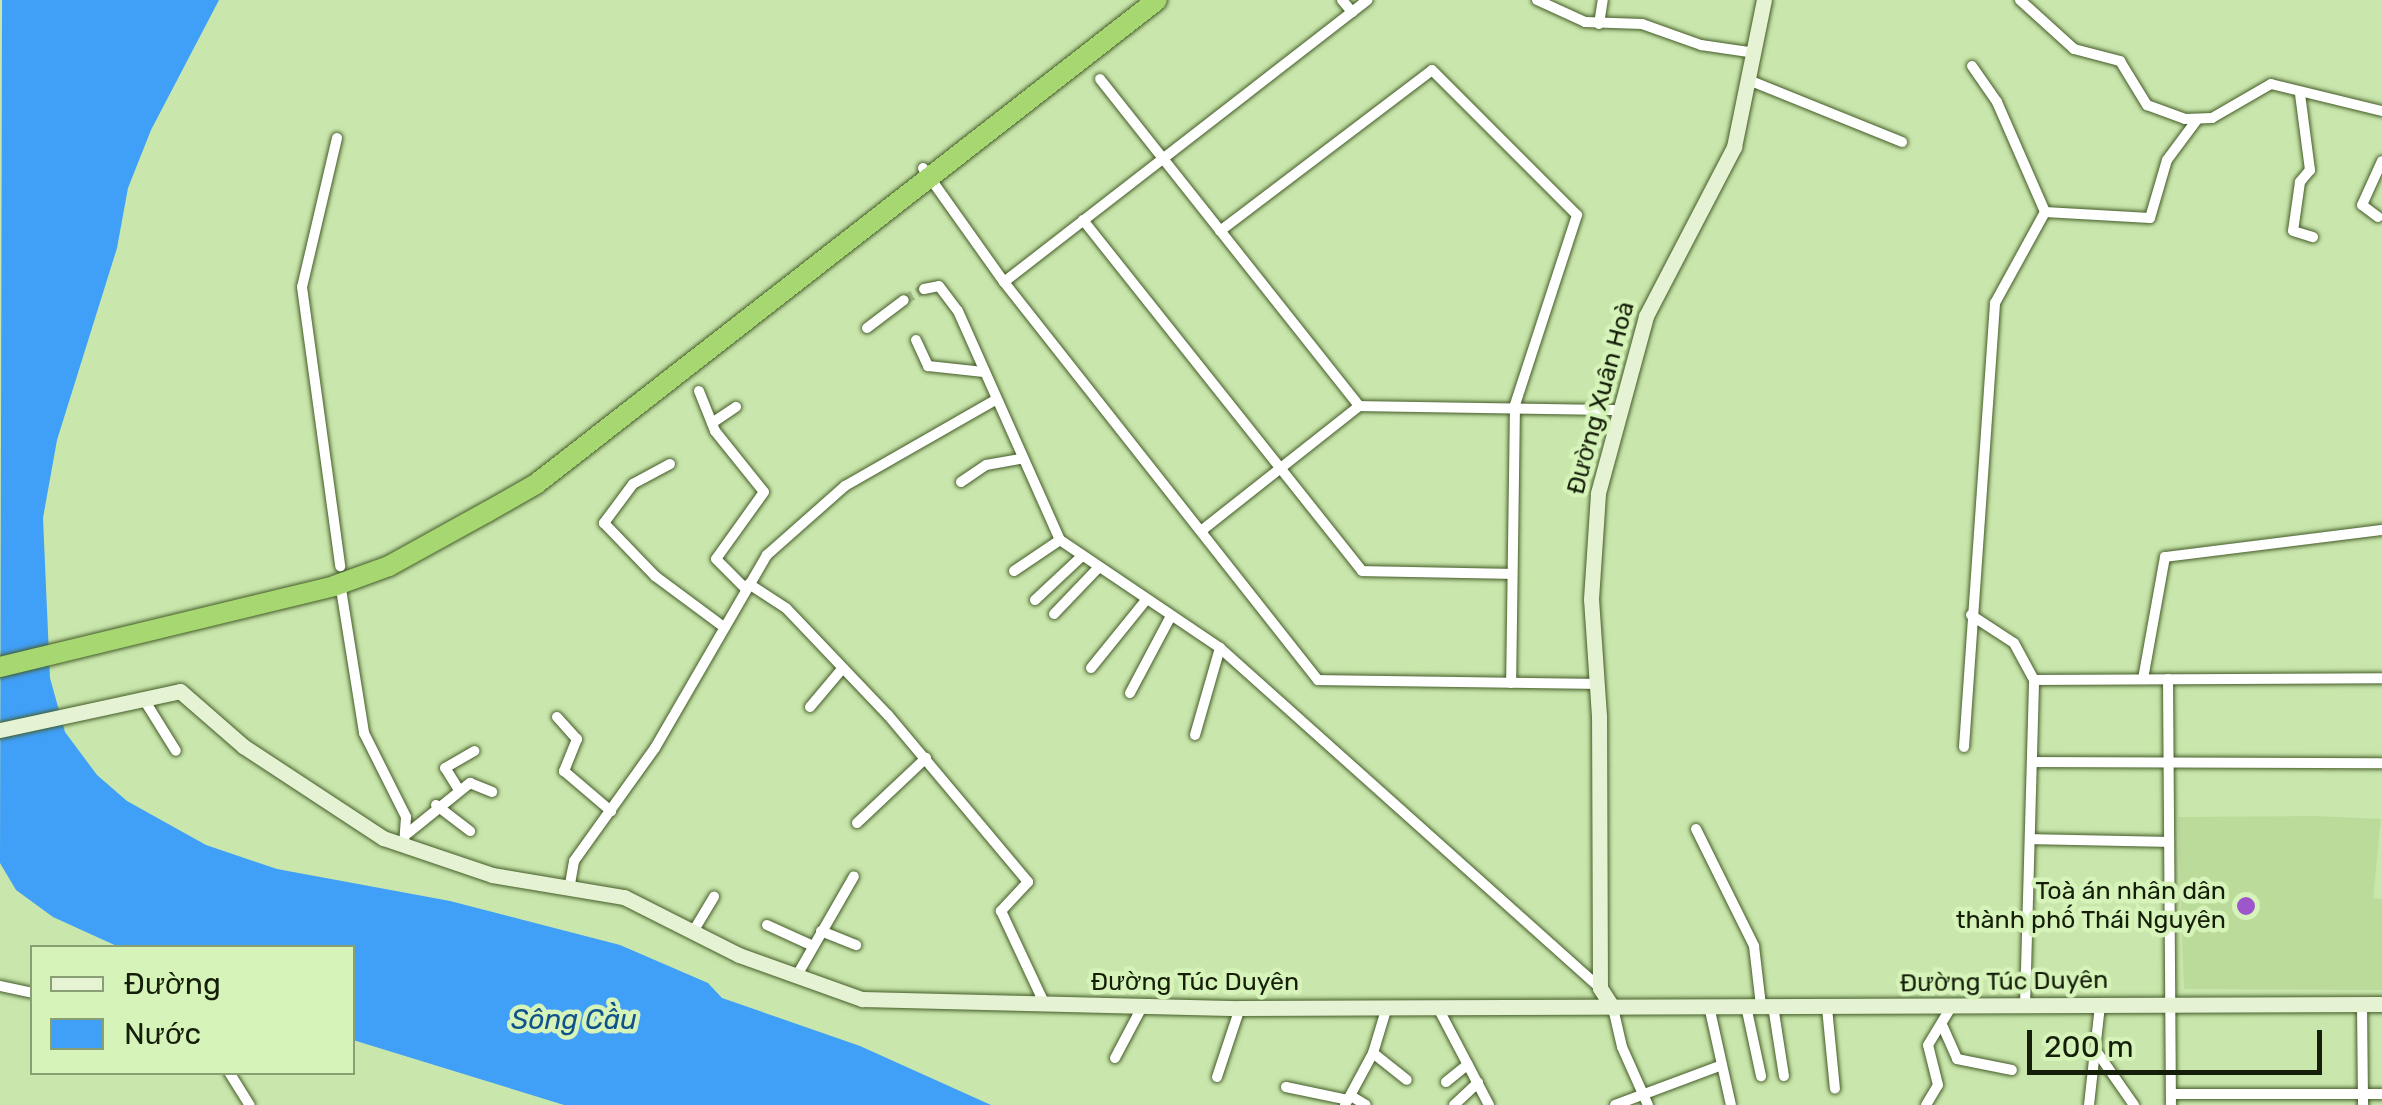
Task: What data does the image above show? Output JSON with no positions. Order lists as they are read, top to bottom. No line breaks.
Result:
{"streets":{"street":["Đường Xuân Hoà","Đường Túc Duyên"]},"water":["Sông Cầu"],"places":["Toà án nhân dân thành phố Thái Nguyên"],"legend":["Đường","Nước"],"scale_bar":"200 m"}
